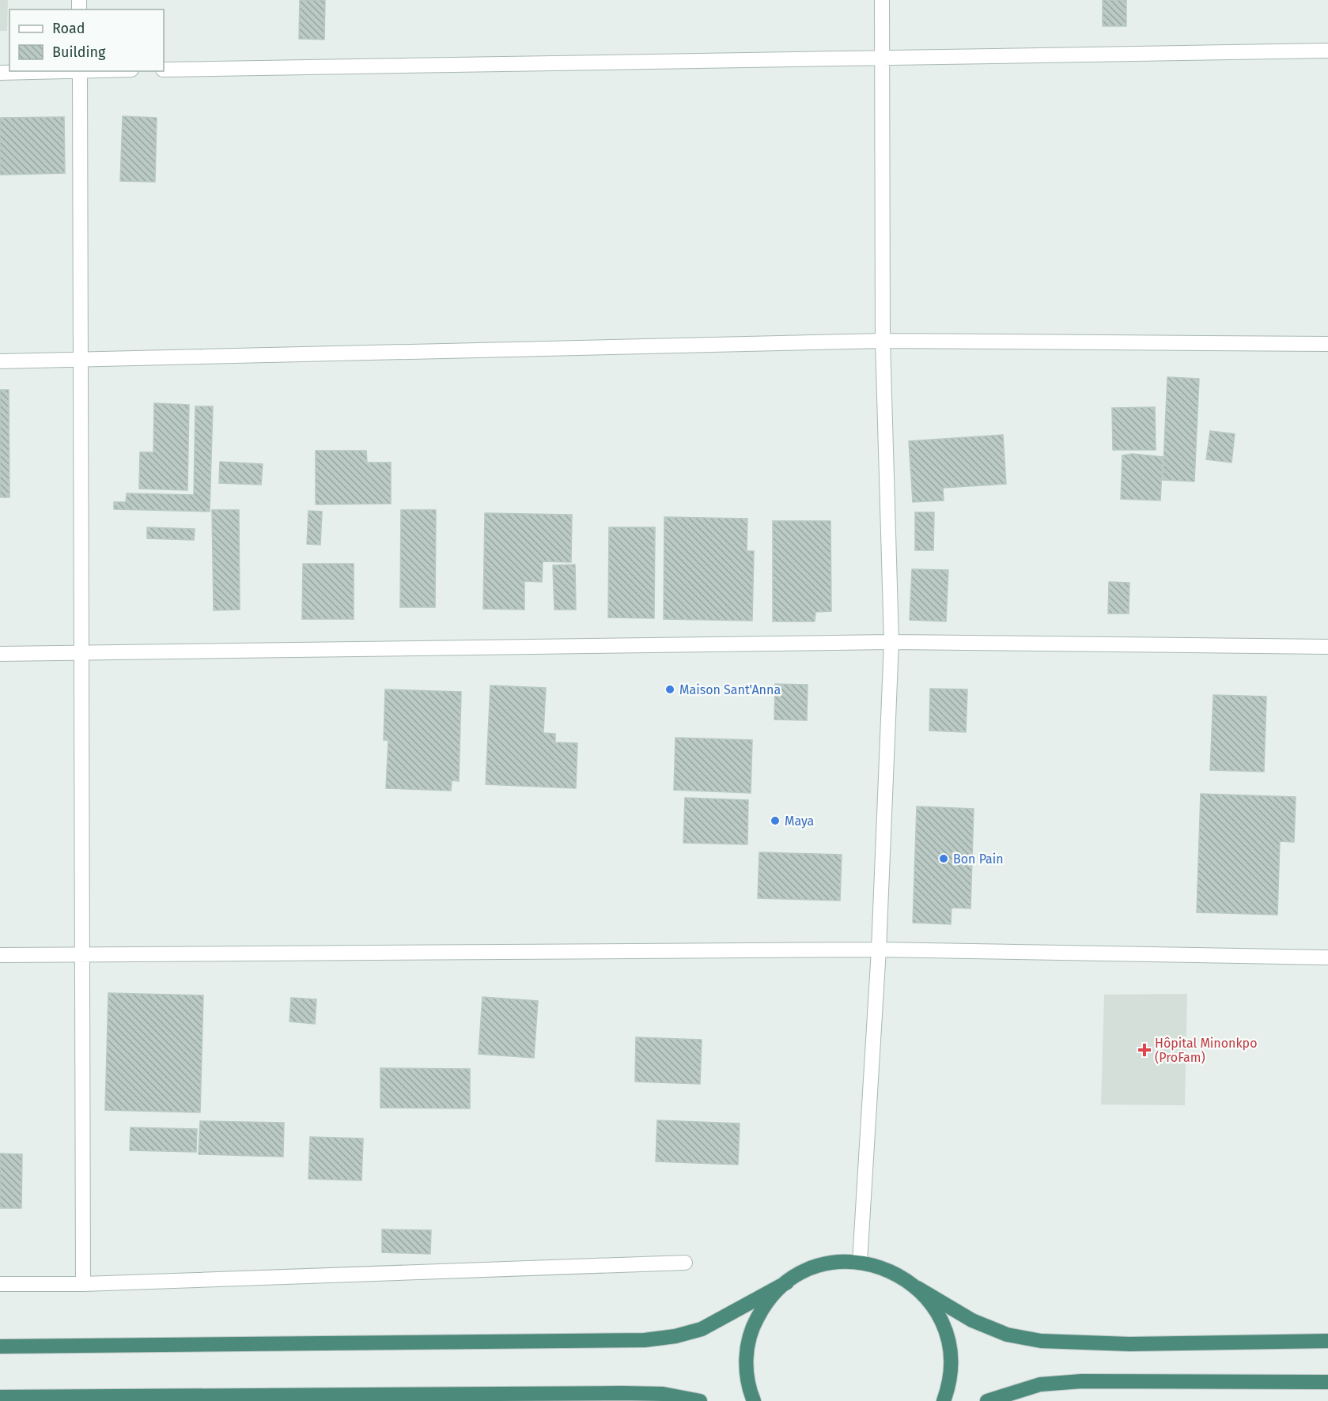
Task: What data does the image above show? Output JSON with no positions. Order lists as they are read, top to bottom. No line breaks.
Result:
{"places":{"other":["Maison Sant'Anna","Maya","Bon Pain"],"health":["Hôpital Minonkpo (ProFam)"]},"legend":["Road","Building"]}
